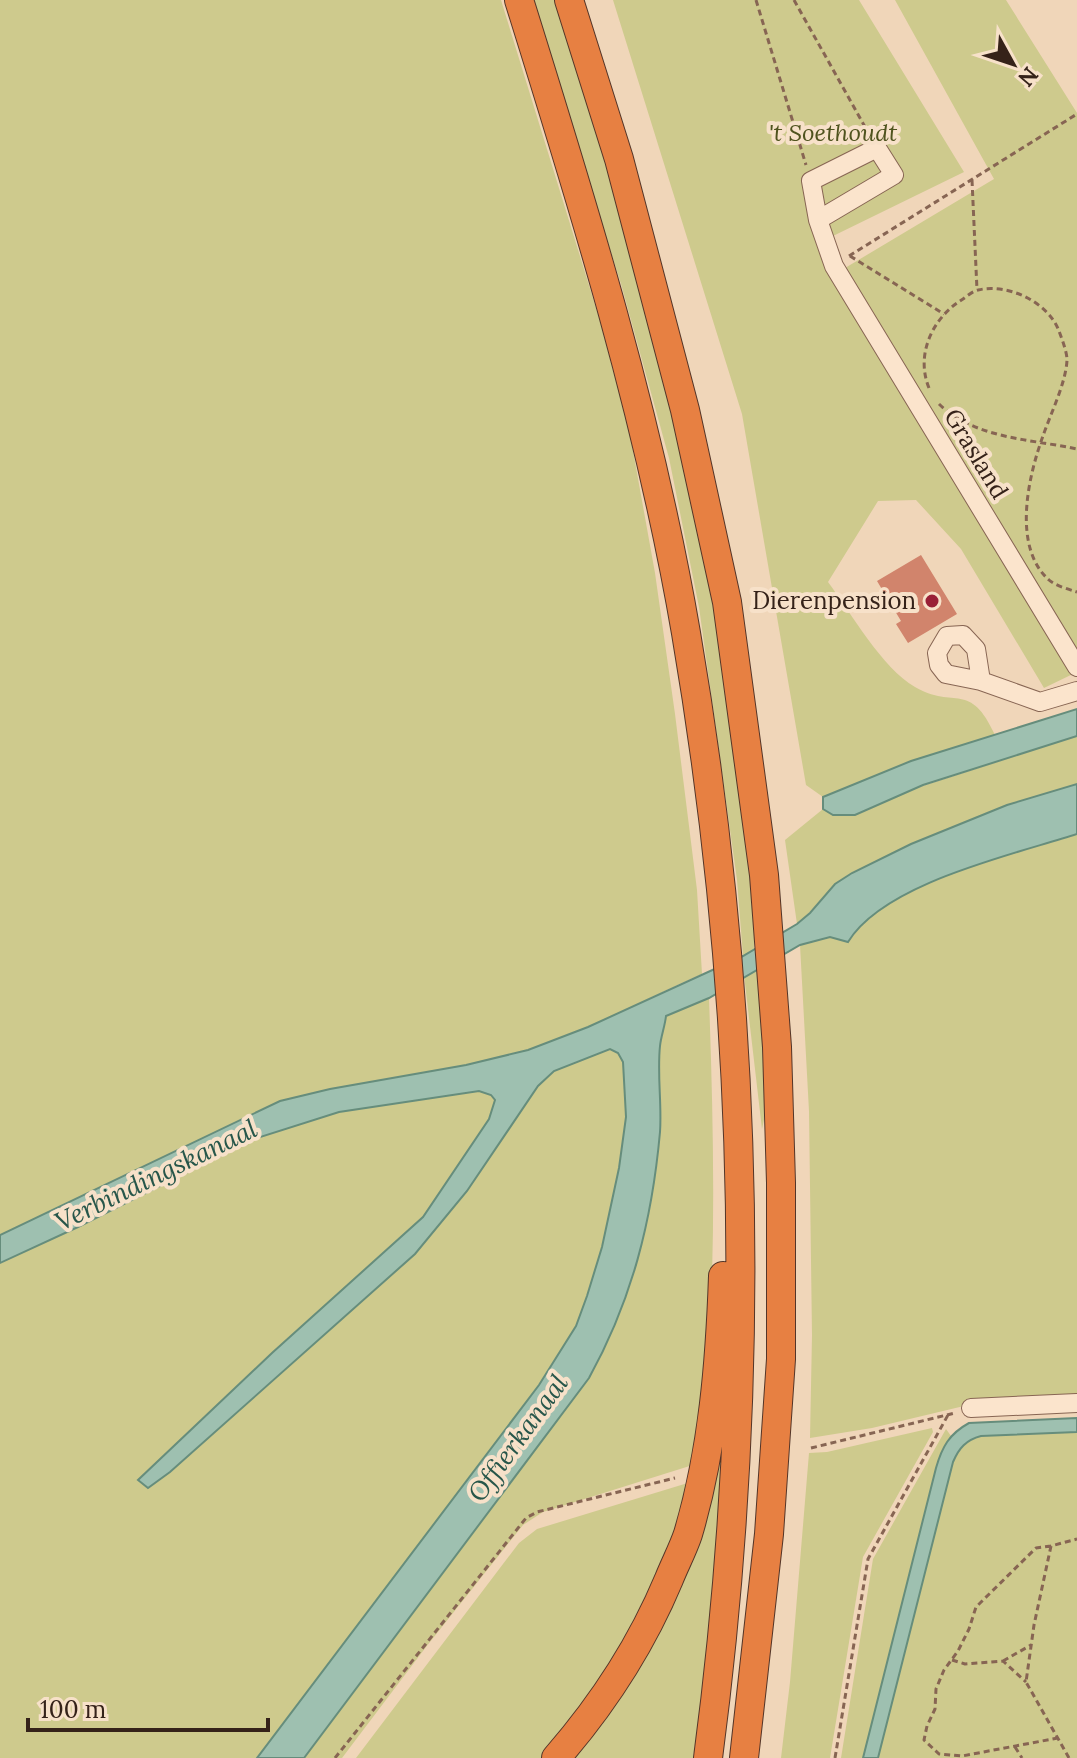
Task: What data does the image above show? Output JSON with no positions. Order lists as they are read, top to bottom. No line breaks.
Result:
{"streets":{"street":["Grasland"]},"water":["Verbindingskanaal","Offierkanaal"],"parks":["'t Soethoudt"],"places":["Dierenpension"],"scale_bar":"100 m","north":"bottom right"}
